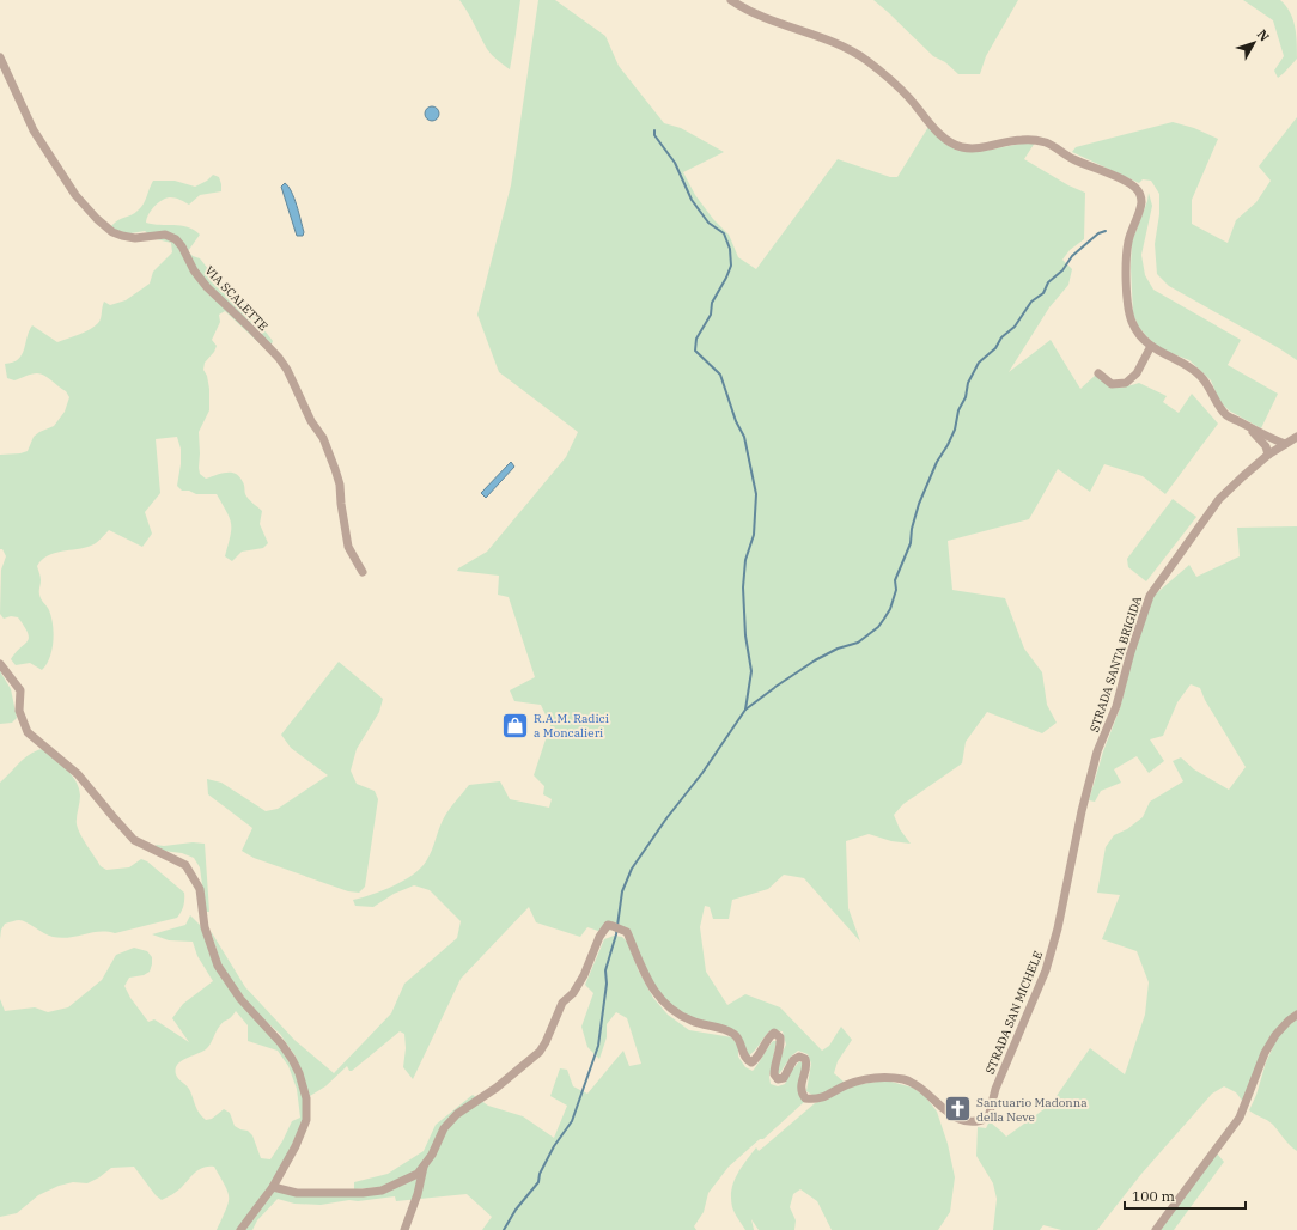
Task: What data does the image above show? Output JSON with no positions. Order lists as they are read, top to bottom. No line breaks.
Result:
{"streets":{"street":["VIA SCALETTE","STRADA SANTA BRIGIDA","STRADA SAN MICHELE"]},"crossings":[["STRADA SANTA BRIGIDA","STRADA SAN MICHELE"]],"places":{"shop":["R.A.M. Radici a Moncalieri"],"church":["Santuario Madonna della Neve"]},"scale_bar":"100 m","north":"top right"}
